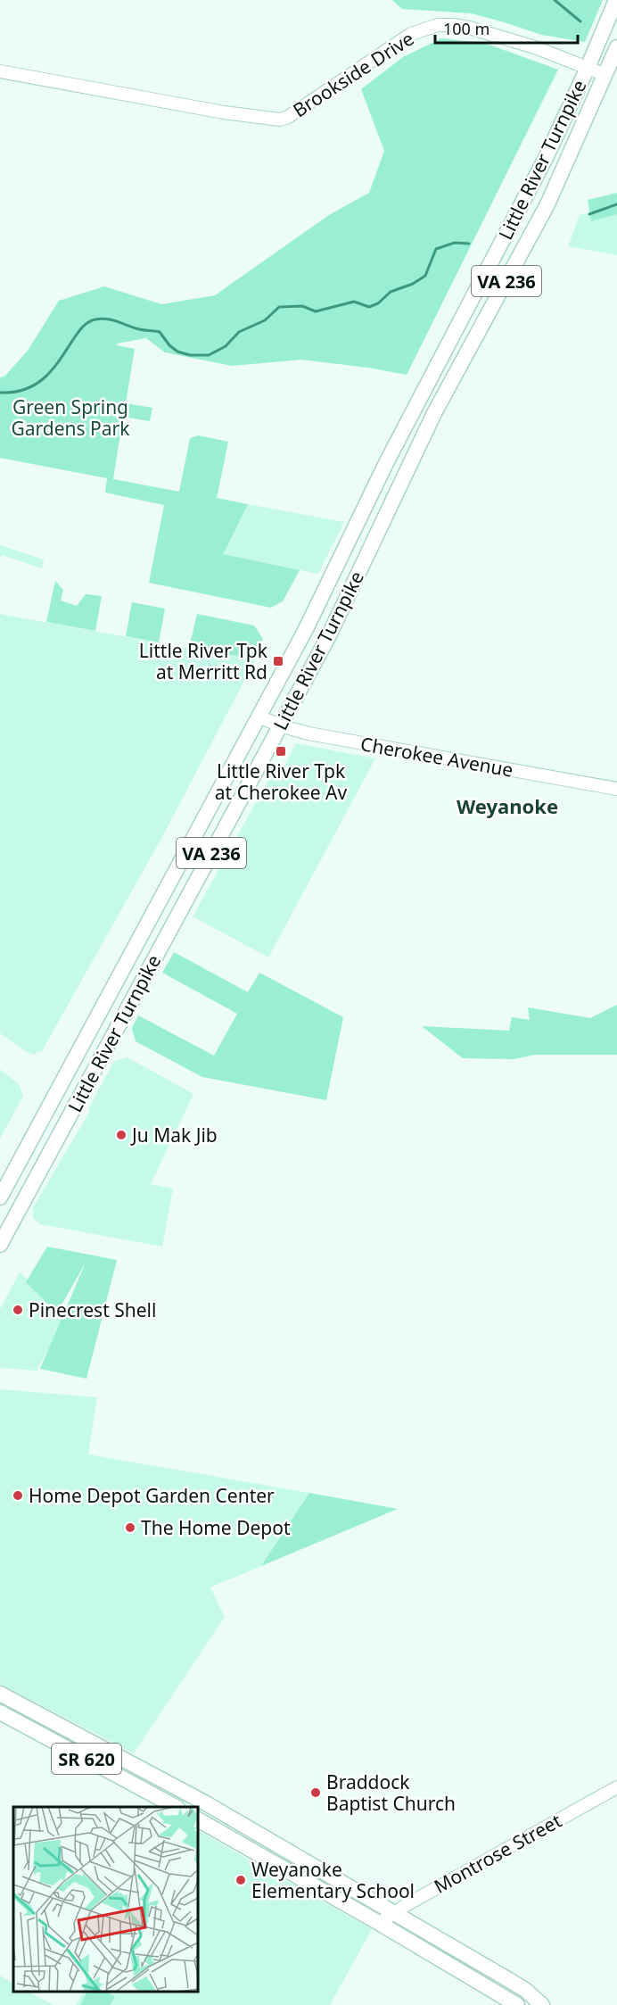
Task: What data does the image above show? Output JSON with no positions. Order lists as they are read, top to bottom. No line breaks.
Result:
{"streets":{"main road":["Little River Turnpike","VA 236","SR 620"],"street":["Brookside Drive","Cherokee Avenue","Montrose Street"]},"crossings":[["Brookside Drive","Little River Turnpike"],["Little River Turnpike","Cherokee Avenue"],["SR 620","Montrose Street"]],"districts":["Weyanoke"],"parks":["Green Spring Gardens Park"],"places":{"transit":["Little River Tpk at Merritt Rd","Little River Tpk at Cherokee Av"],"other":["Ju Mak Jib","Pinecrest Shell","Home Depot Garden Center","The Home Depot","Braddock Baptist Church","Weyanoke Elementary School"]},"scale_bar":"100 m"}
